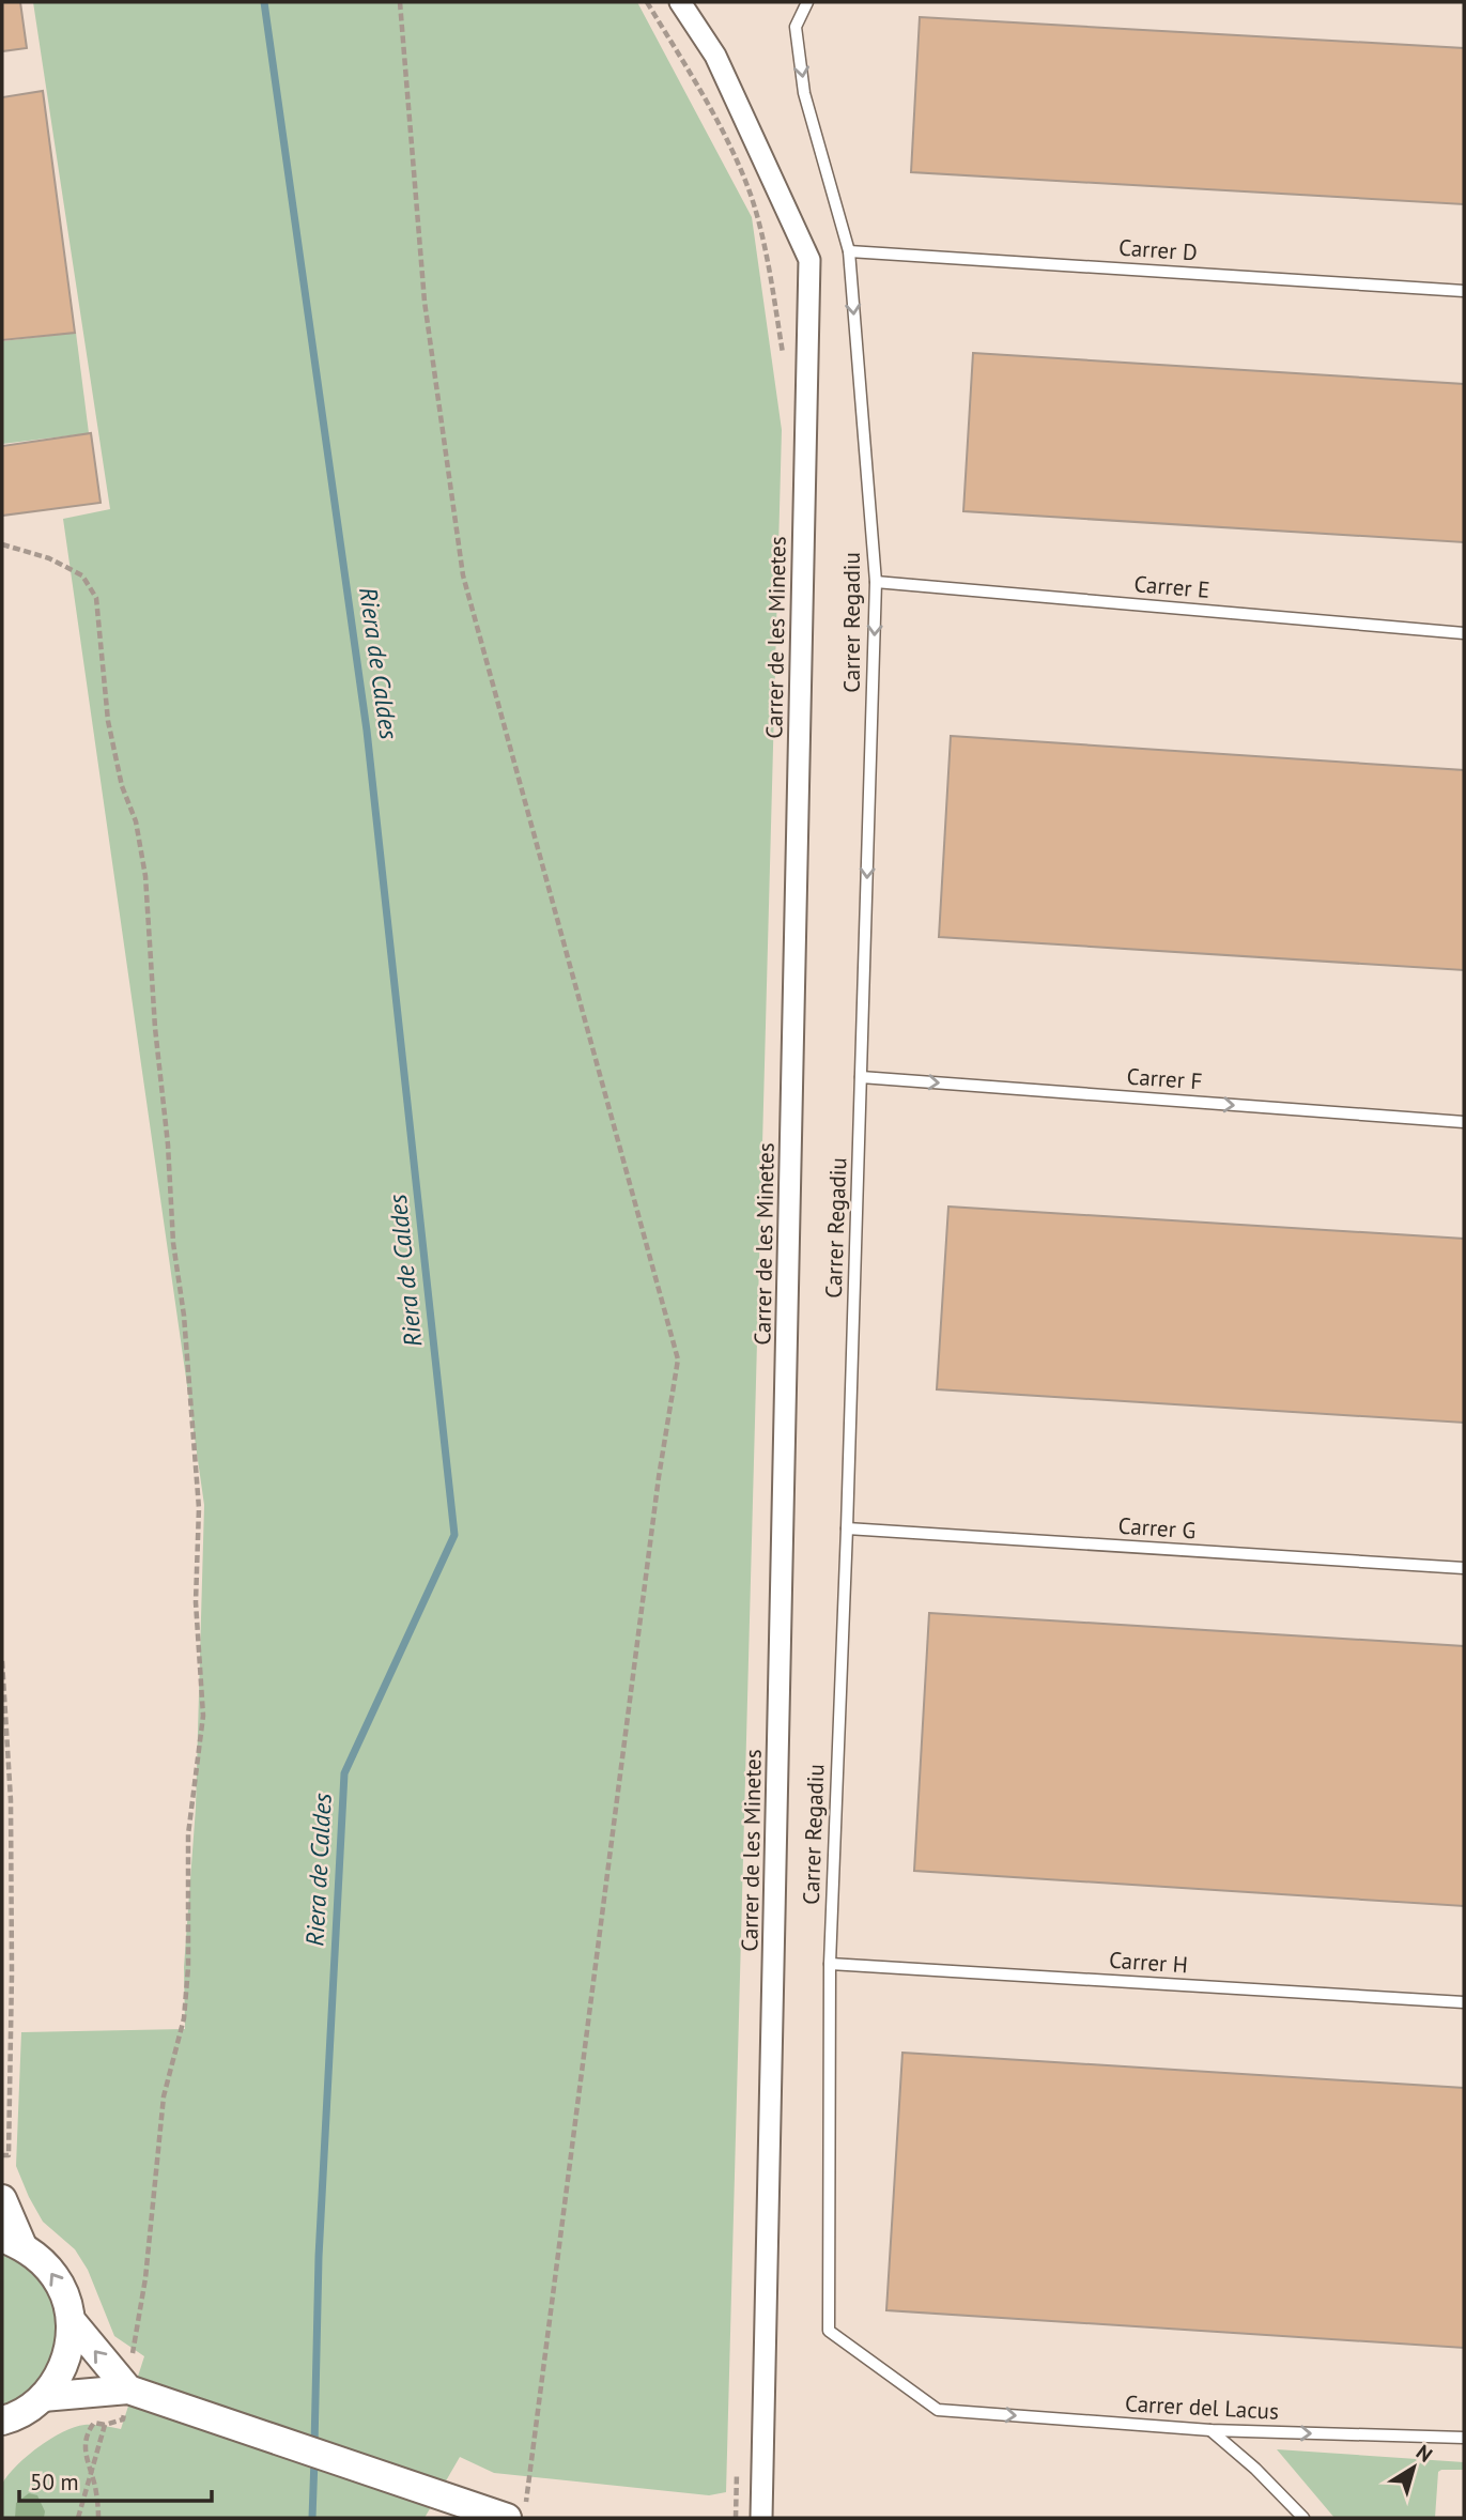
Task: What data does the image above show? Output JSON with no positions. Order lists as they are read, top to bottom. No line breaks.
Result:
{"streets":{"street":["Carrer de les Minetes"],"lane":["Carrer D","Carrer E","Carrer Regadiu","Carrer F","Carrer G","Carrer H","Carrer del Lacus"]},"crossings":[["Carrer D","Carrer Regadiu"],["Carrer E","Carrer Regadiu"],["Carrer Regadiu","Carrer F"],["Carrer Regadiu","Carrer G"],["Carrer Regadiu","Carrer H"],["Carrer Regadiu","Carrer del Lacus"]],"one_way":["Carrer Regadiu","Carrer F","Carrer del Lacus"],"water":["Riera de Caldes"],"scale_bar":"50 m","north":"top right"}
